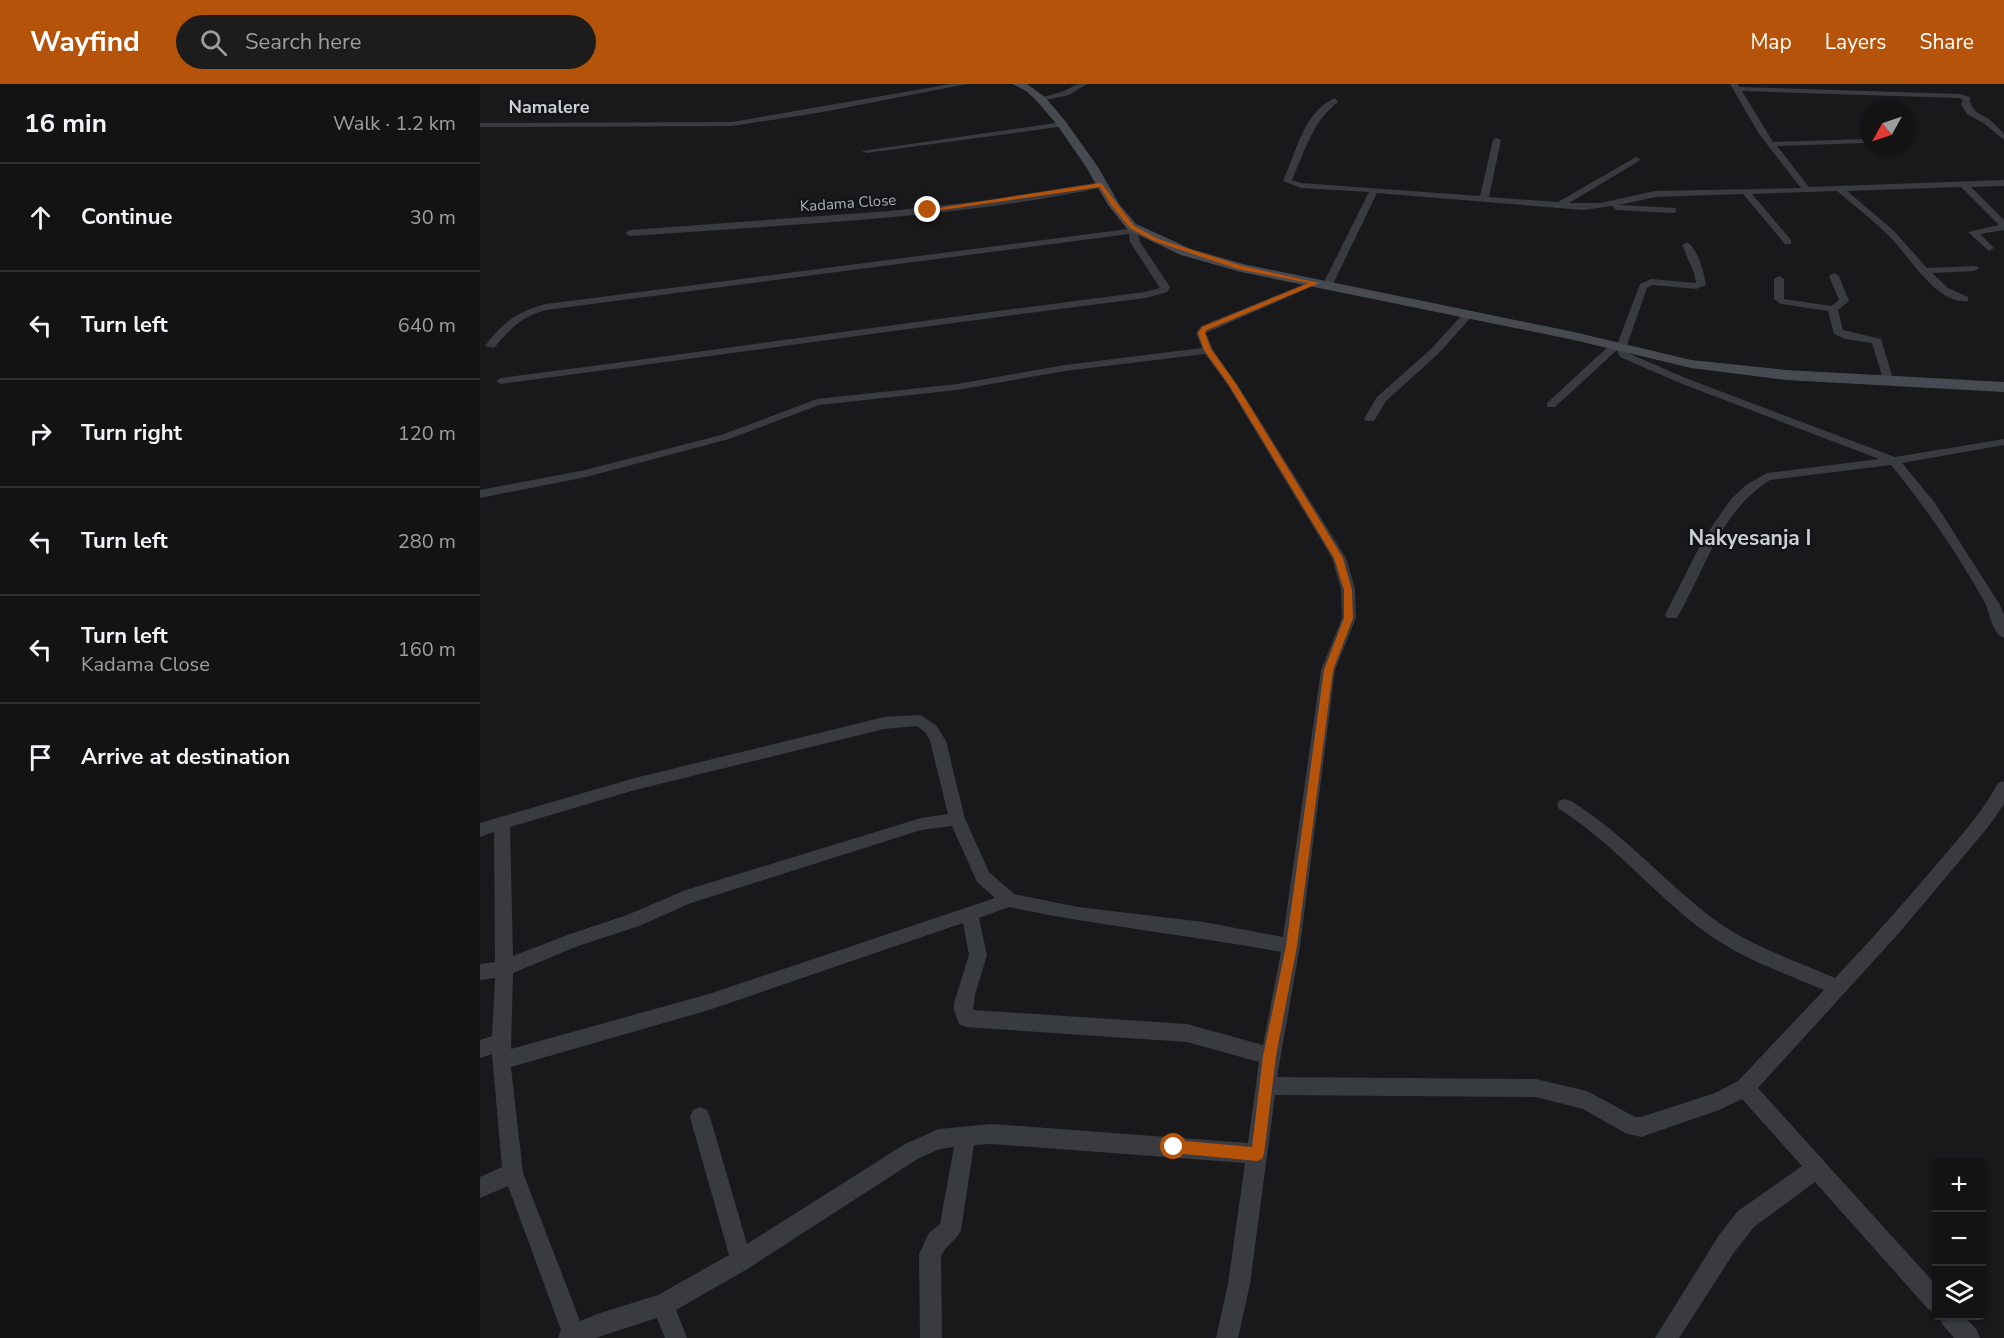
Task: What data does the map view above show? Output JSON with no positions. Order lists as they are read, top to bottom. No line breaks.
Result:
{"streets":{"street":["Kadama Close"]},"districts":["Namalere","Nakyesanja I"],"north":"bottom left","page":{"header":"Wayfind","search":"Search here","nav":["Map","Layers","Share"],"heading":["16 min","Walk · 1.2 km"],"list":[["Continue","30 m"],["Turn left","640 m"],["Turn right","120 m"],["Turn left","280 m"],["Turn left","Kadama Close","160 m"],"Arrive at destination"],"map_buttons":["+","−"]}}
